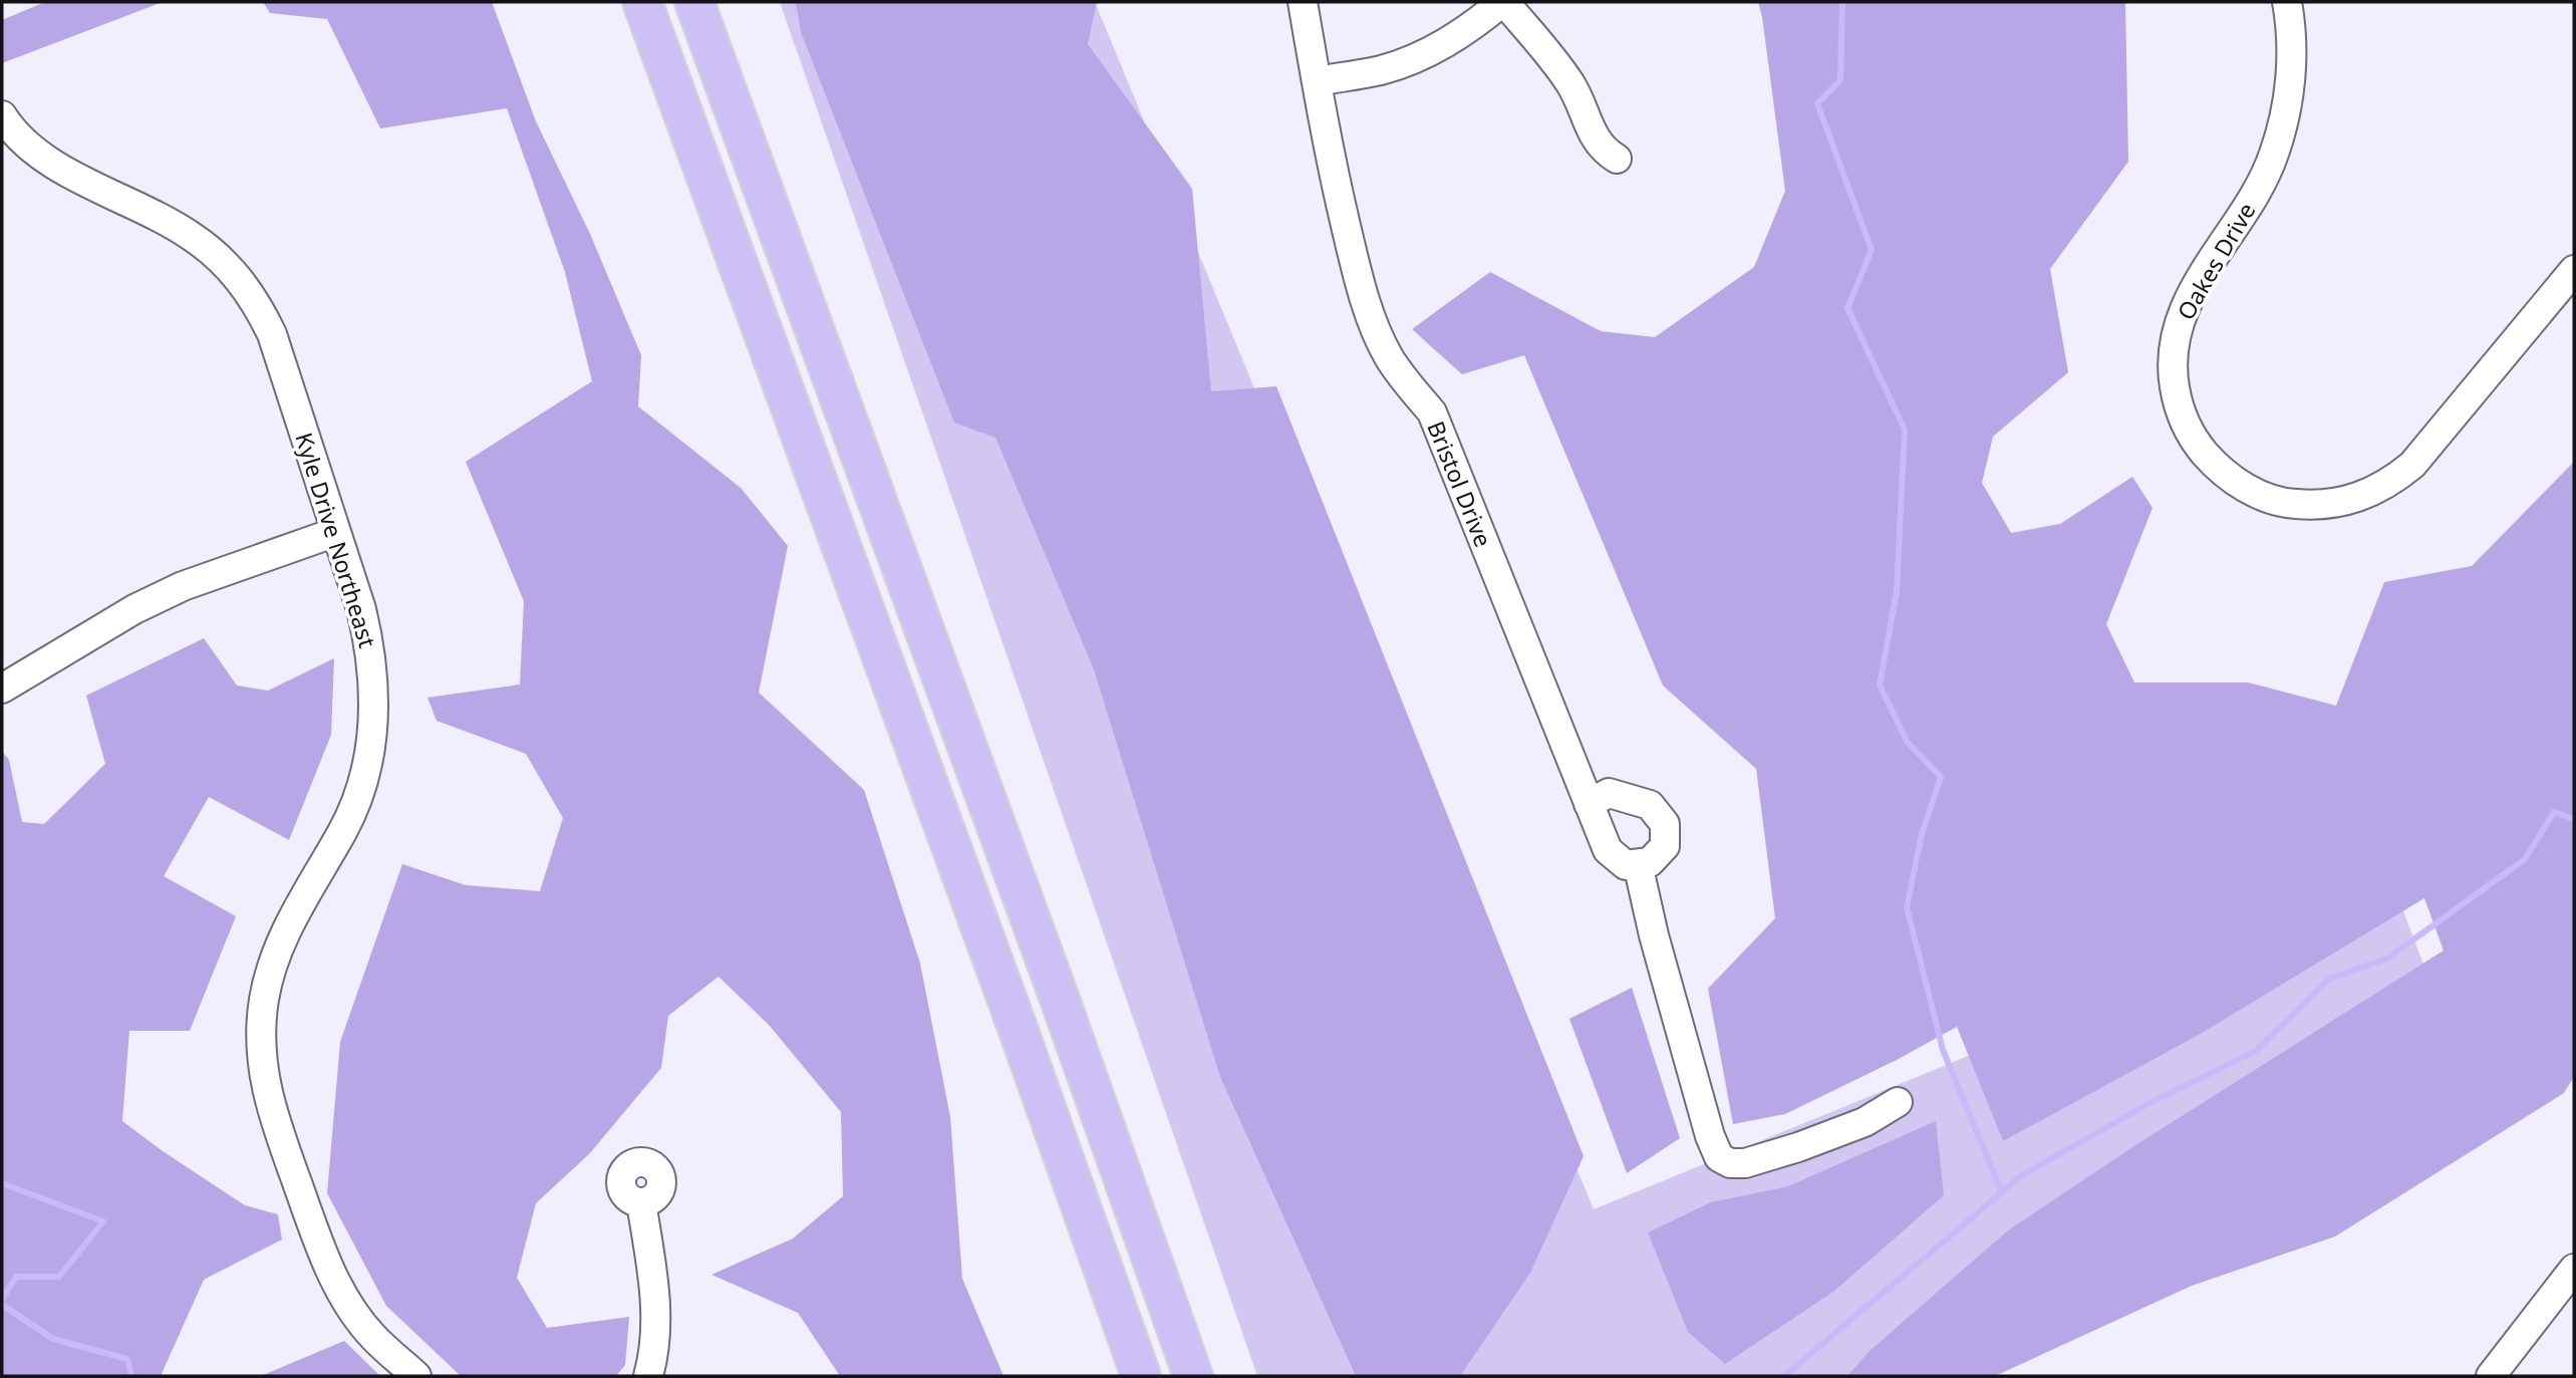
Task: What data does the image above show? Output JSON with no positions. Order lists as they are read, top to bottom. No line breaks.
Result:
{"streets":{"street":["Oakes Drive","Bristol Drive","Kyle Drive Northeast"]}}
